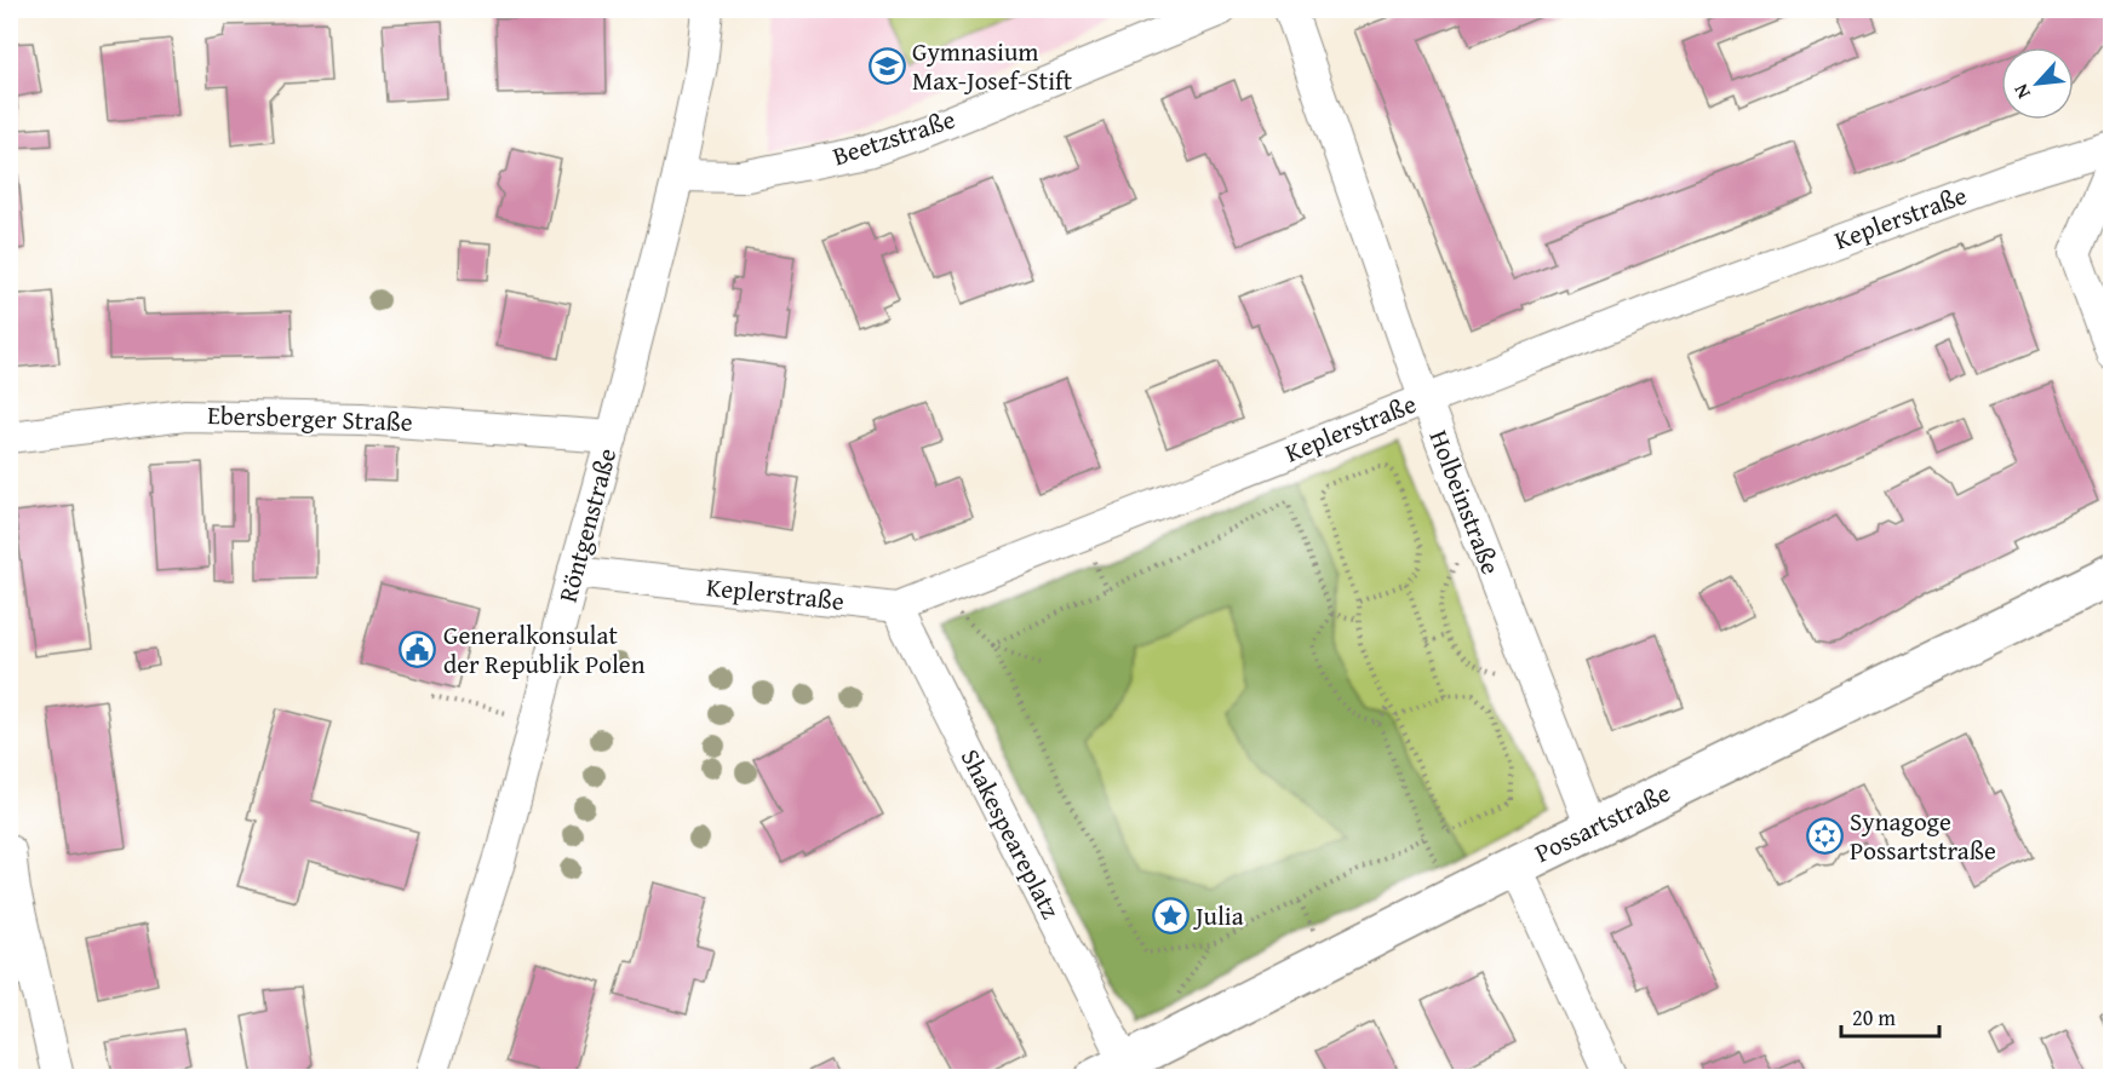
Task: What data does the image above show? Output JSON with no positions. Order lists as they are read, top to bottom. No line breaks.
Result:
{"streets":{"street":["Beetzstraße","Keplerstraße","Ebersberger Straße","Holbeinstraße","Röntgenstraße","Possartstraße","Shakespeareplatz"]},"crossings":[["Beetzstraße","Röntgenstraße"],["Keplerstraße","Holbeinstraße"],["Keplerstraße","Röntgenstraße"],["Keplerstraße","Shakespeareplatz"],["Ebersberger Straße","Röntgenstraße"],["Holbeinstraße","Possartstraße"],["Possartstraße","Shakespeareplatz"]],"places":{"school or university":["Gymnasium Max-Josef-Stift"],"public building":["Generalkonsulat der Republik Polen"],"synagogue":["Synagoge Possartstraße"],"place":["Julia"]},"scale_bar":"20 m","north":"bottom left"}
